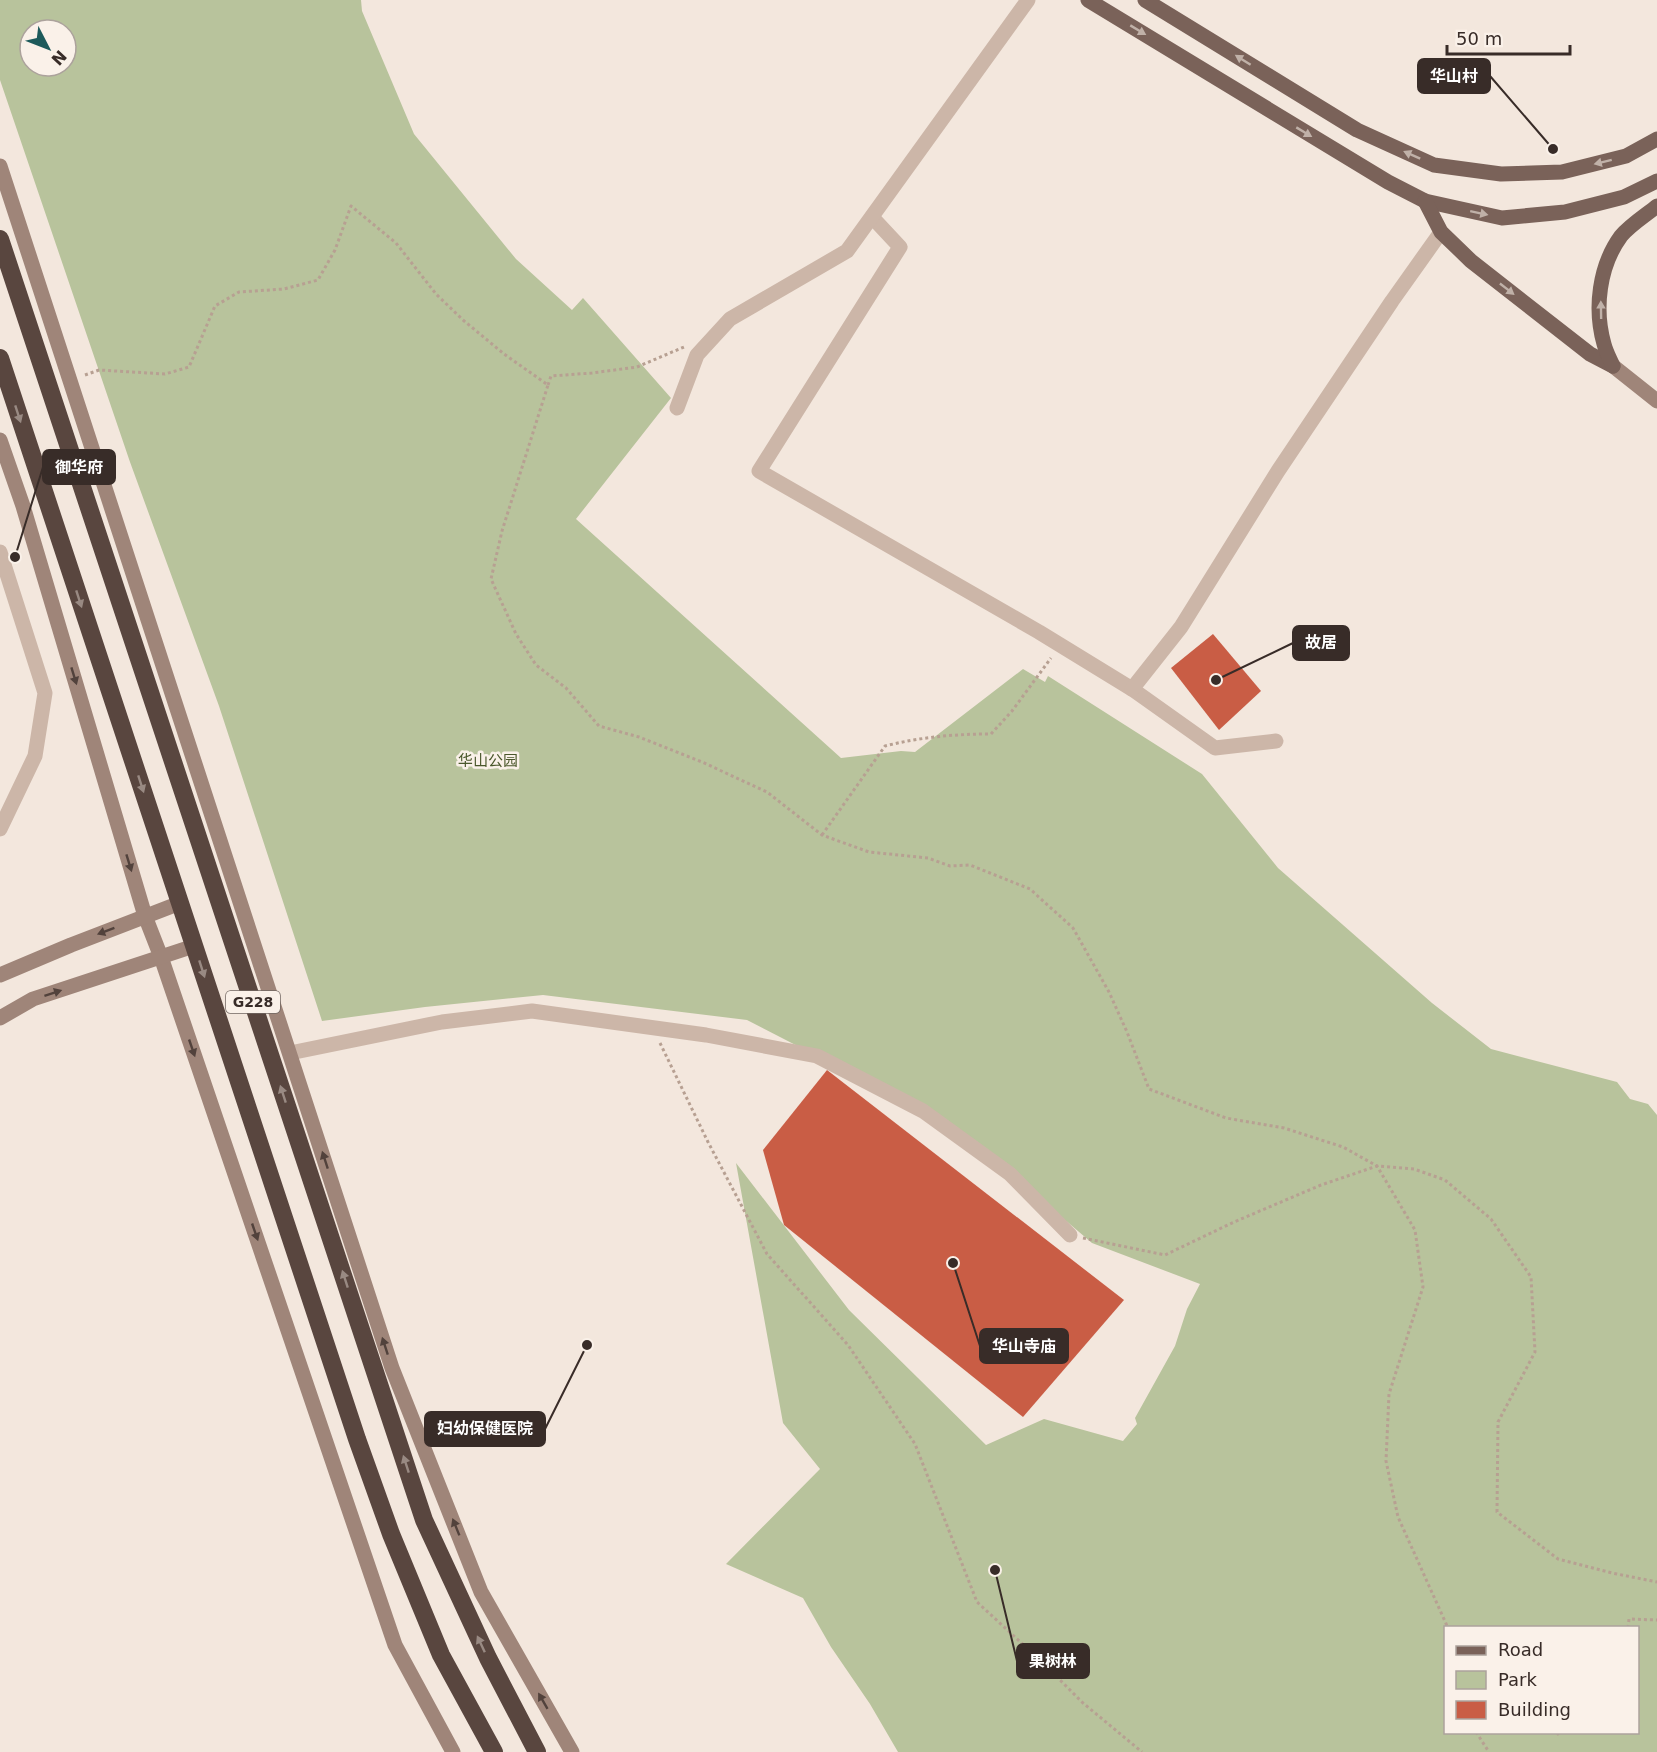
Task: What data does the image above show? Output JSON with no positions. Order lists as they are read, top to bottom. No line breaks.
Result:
{"streets":{"highway":["G228"]},"parks":["华山公园"],"places":["华山村","御华府","故居","华山寺庙","妇幼保健医院","果树林"],"legend":["Road","Park","Building"],"scale_bar":"50 m","north":"bottom right"}
